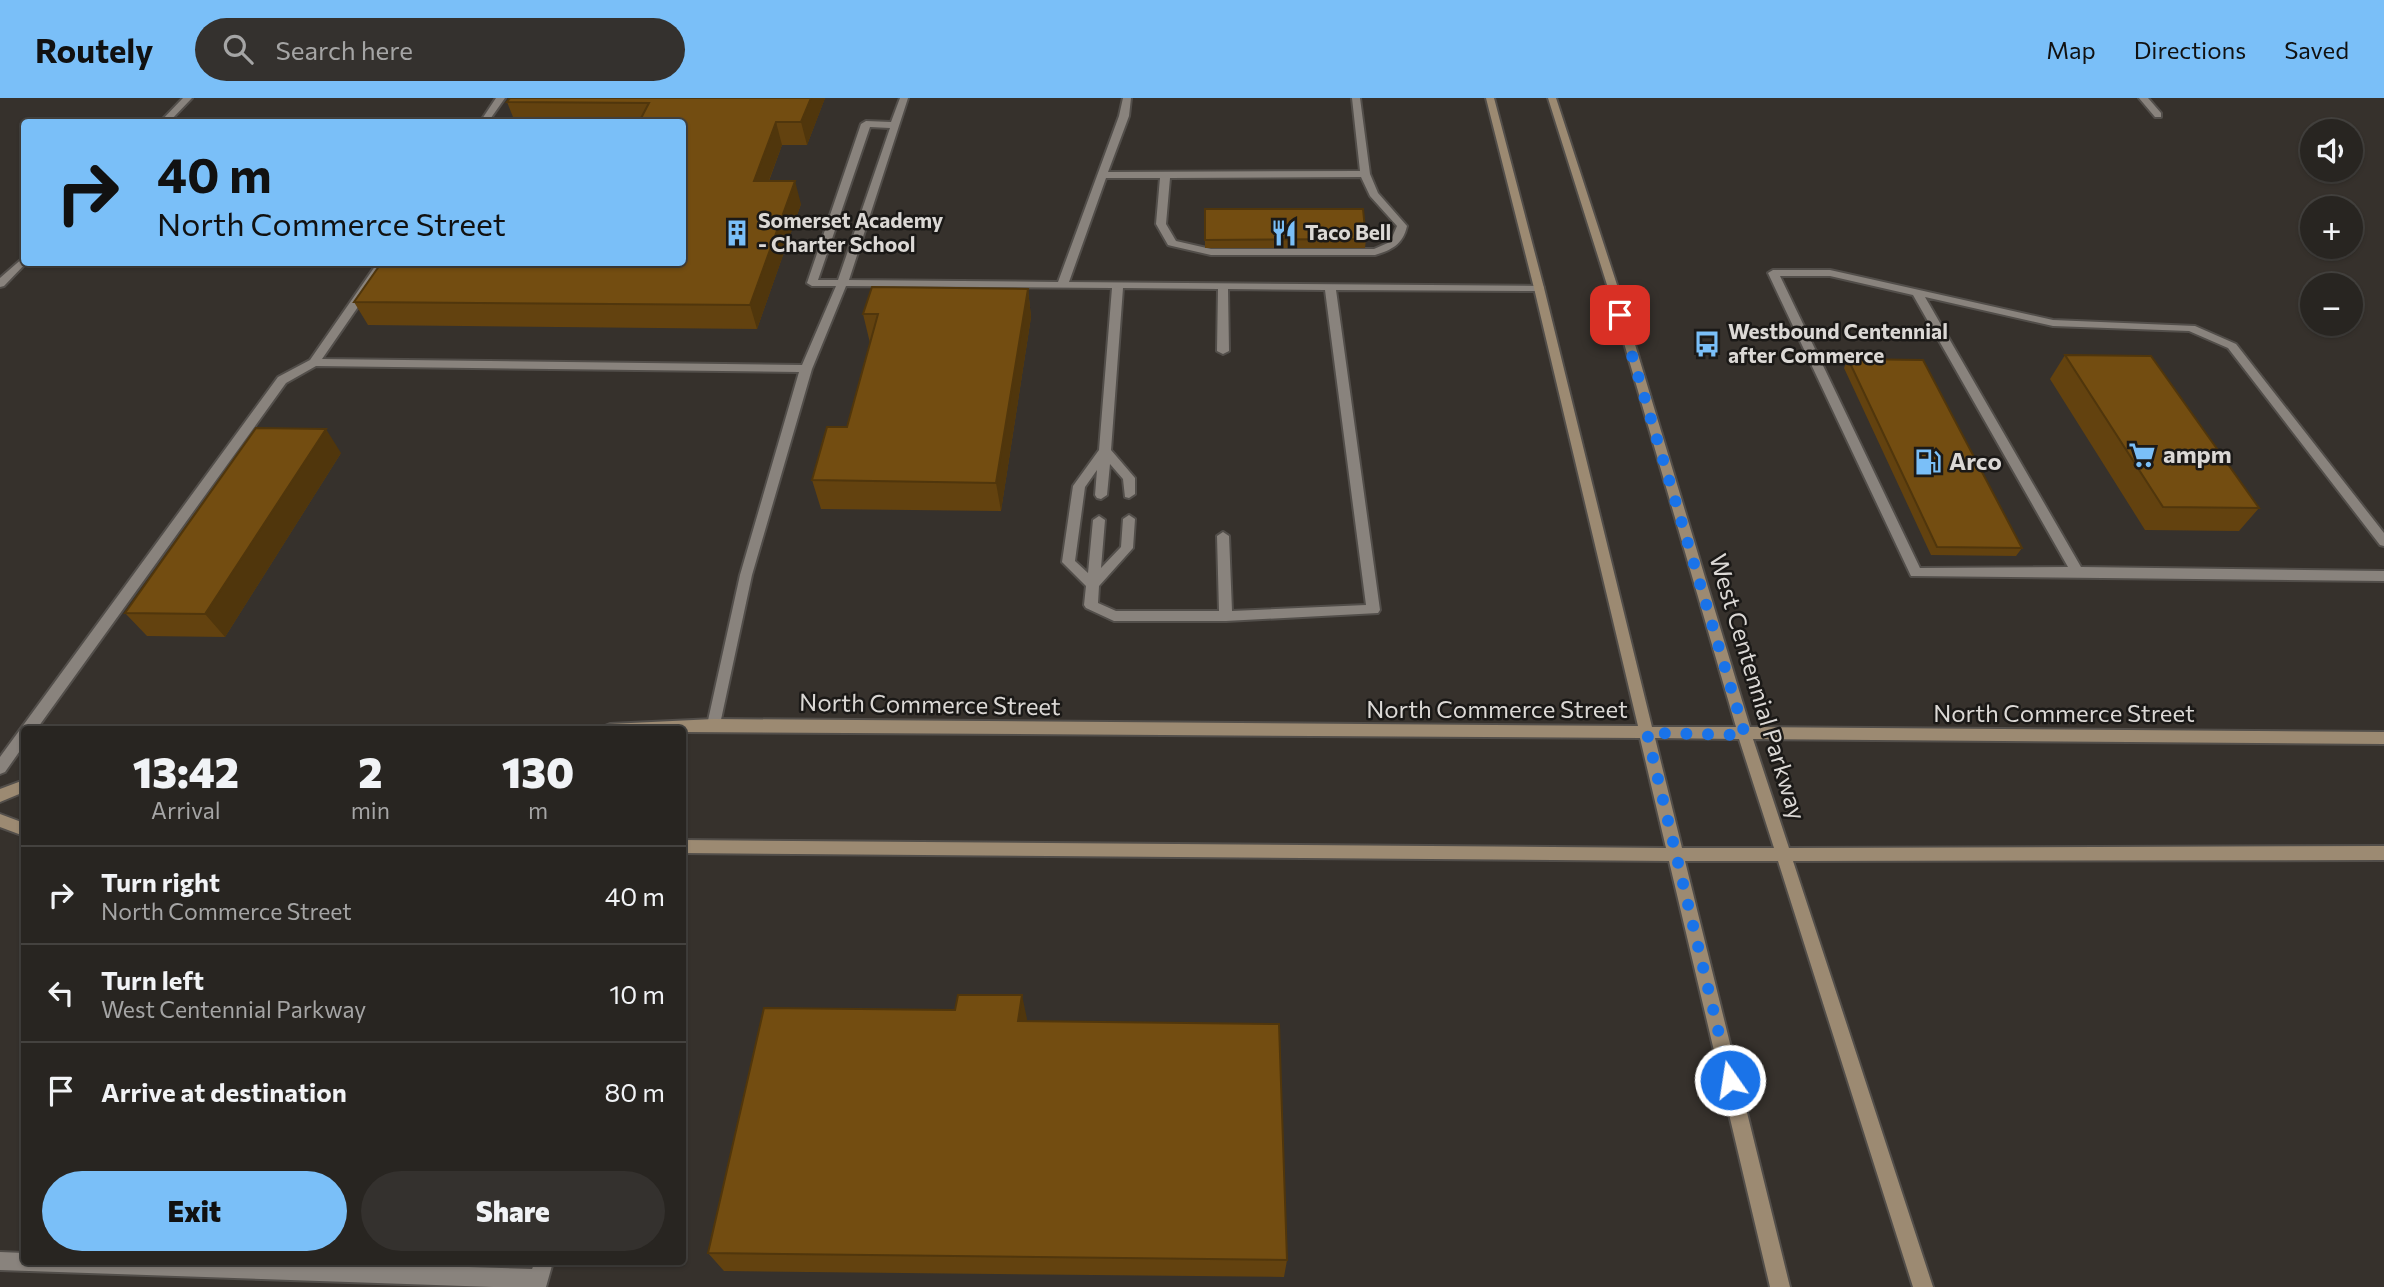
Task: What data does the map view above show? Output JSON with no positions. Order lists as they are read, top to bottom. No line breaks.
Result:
{"streets":{"main road":["West Centennial Parkway","North Commerce Street"]},"crossings":[["West Centennial Parkway","North Commerce Street"]],"places":{"building":["Somerset Academy - Charter School"],"restaurant":["Taco Bell"],"bus stop":["Westbound Centennial after Commerce"],"supermarket":["ampm"],"fuel station":["Arco"]},"page":{"header":"Routely","search":"Search here","nav":["Map","Directions","Saved"],"map_buttons":["+","−"],"turn":["40 m","North Commerce Street"],"eta":["13:42","Arrival","2","min","130","m"],"list":[{"name":"Turn right","note":"North Commerce Street","value":"40 m"},{"name":"Turn left","note":"West Centennial Parkway","value":"10 m"},{"name":"Arrive at destination","value":"80 m"}],"buttons":["Exit","Share"]}}
